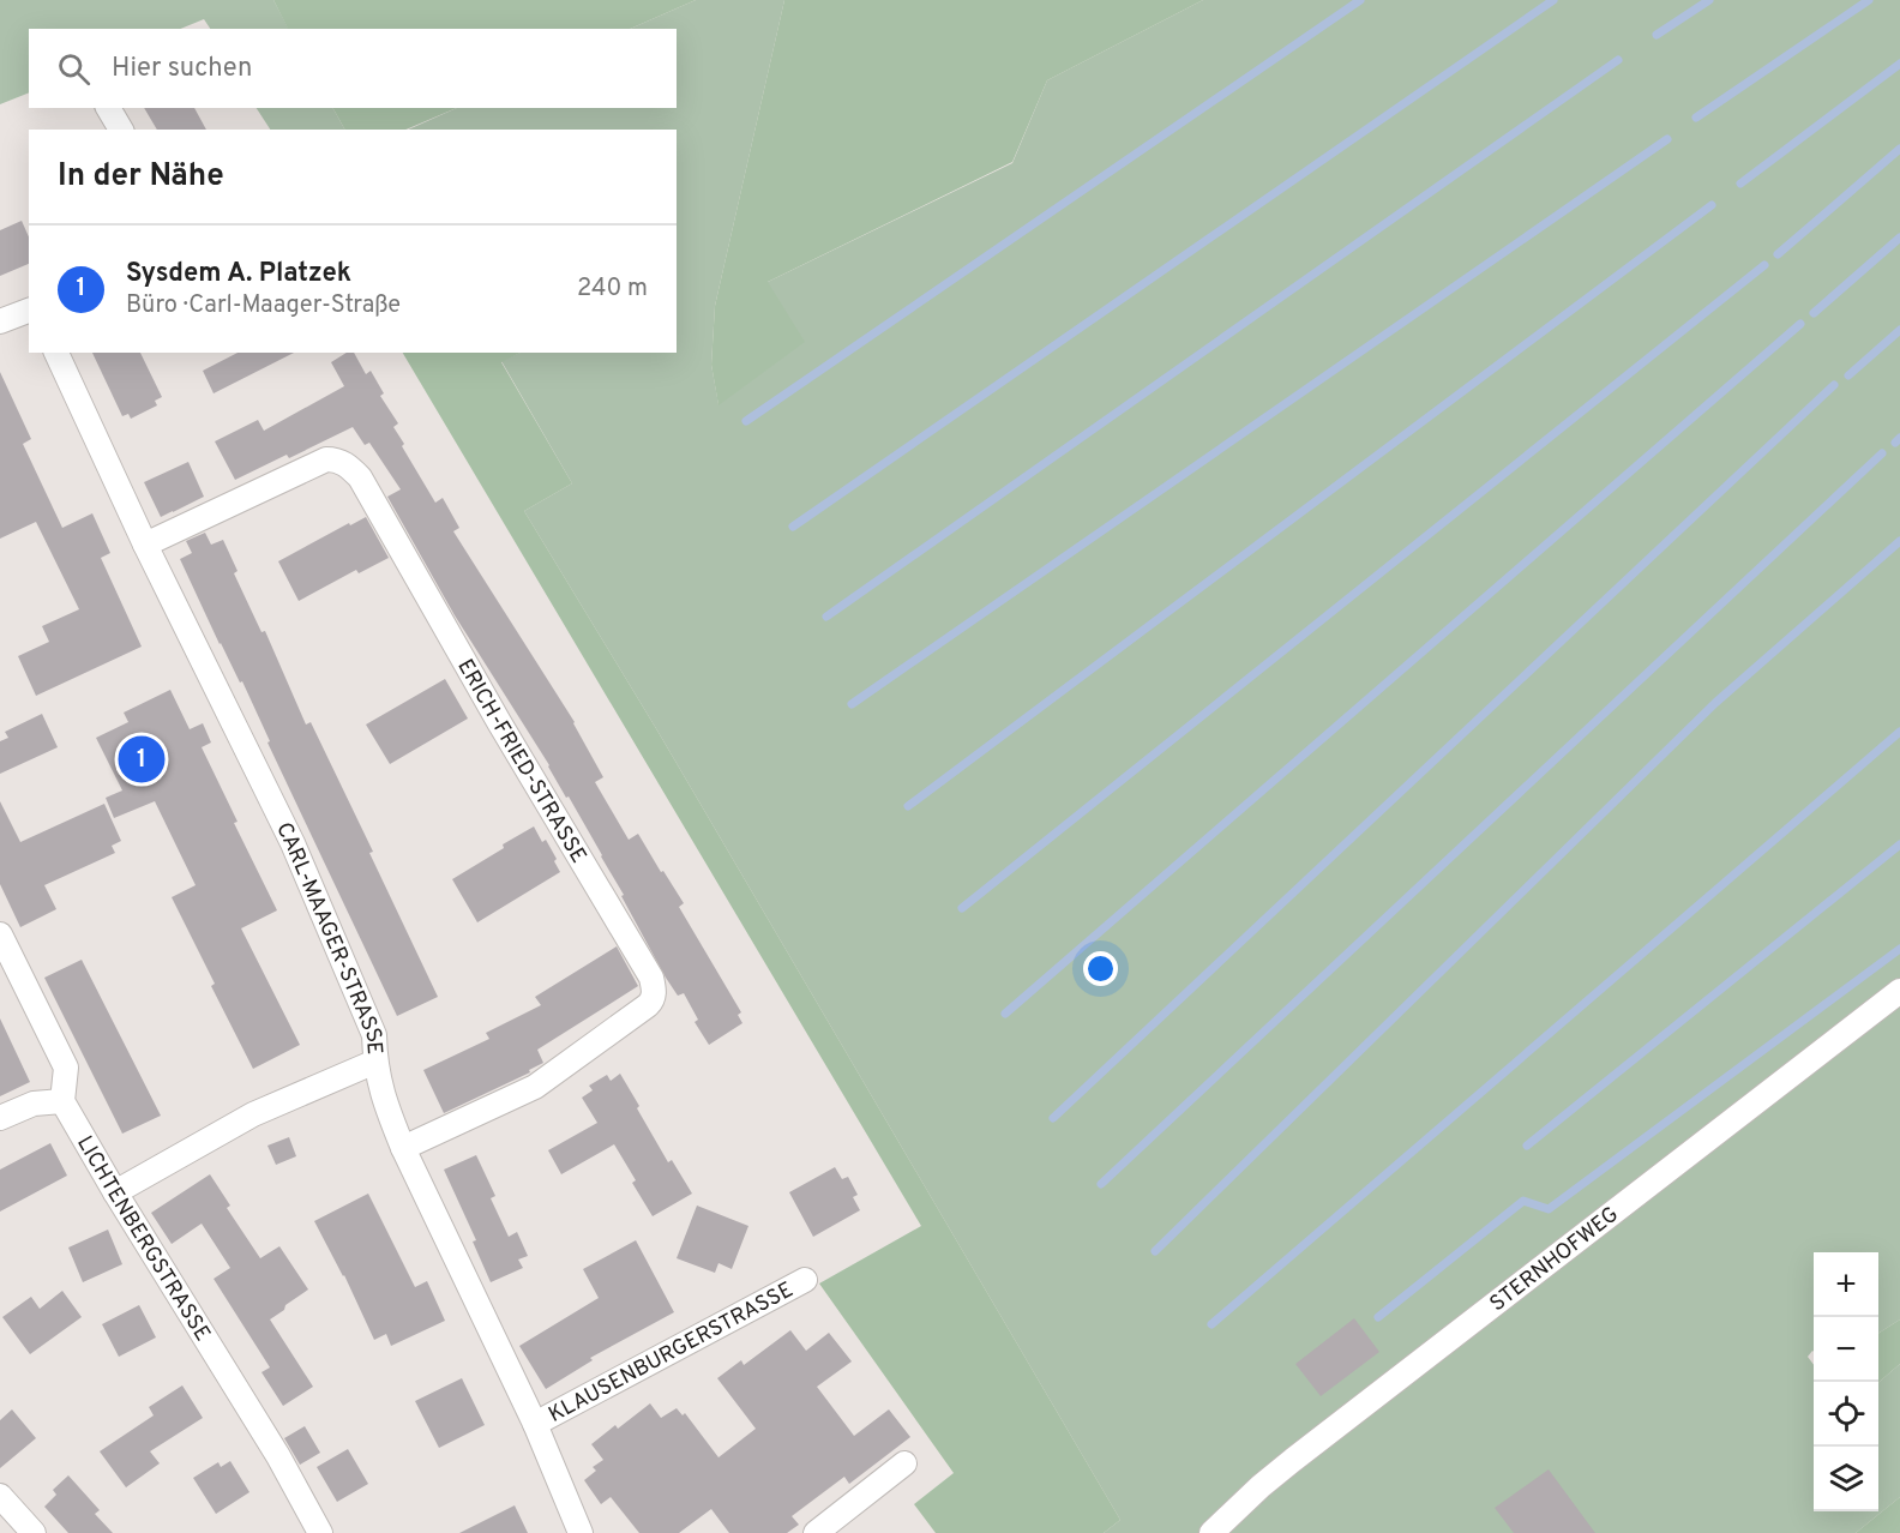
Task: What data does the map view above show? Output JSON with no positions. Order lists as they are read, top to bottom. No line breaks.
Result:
{"streets":{"street":["ERICH-FRIED-STRASSE","CARL-MAAGER-STRASSE","LICHTENBERGSTRASSE","STERNHOFWEG","KLAUSENBURGERSTRASSE"]},"crossings":[["ERICH-FRIED-STRASSE","CARL-MAAGER-STRASSE"],["CARL-MAAGER-STRASSE","KLAUSENBURGERSTRASSE"]],"page":{"search":"Hier suchen","heading":"In der Nähe","list":[{"mark":"1","name":"Sysdem A. Platzek","note":"Büro · Carl-Maager-Straße","value":"240 m"}],"pins":"1","map_buttons":["+","−"]}}
